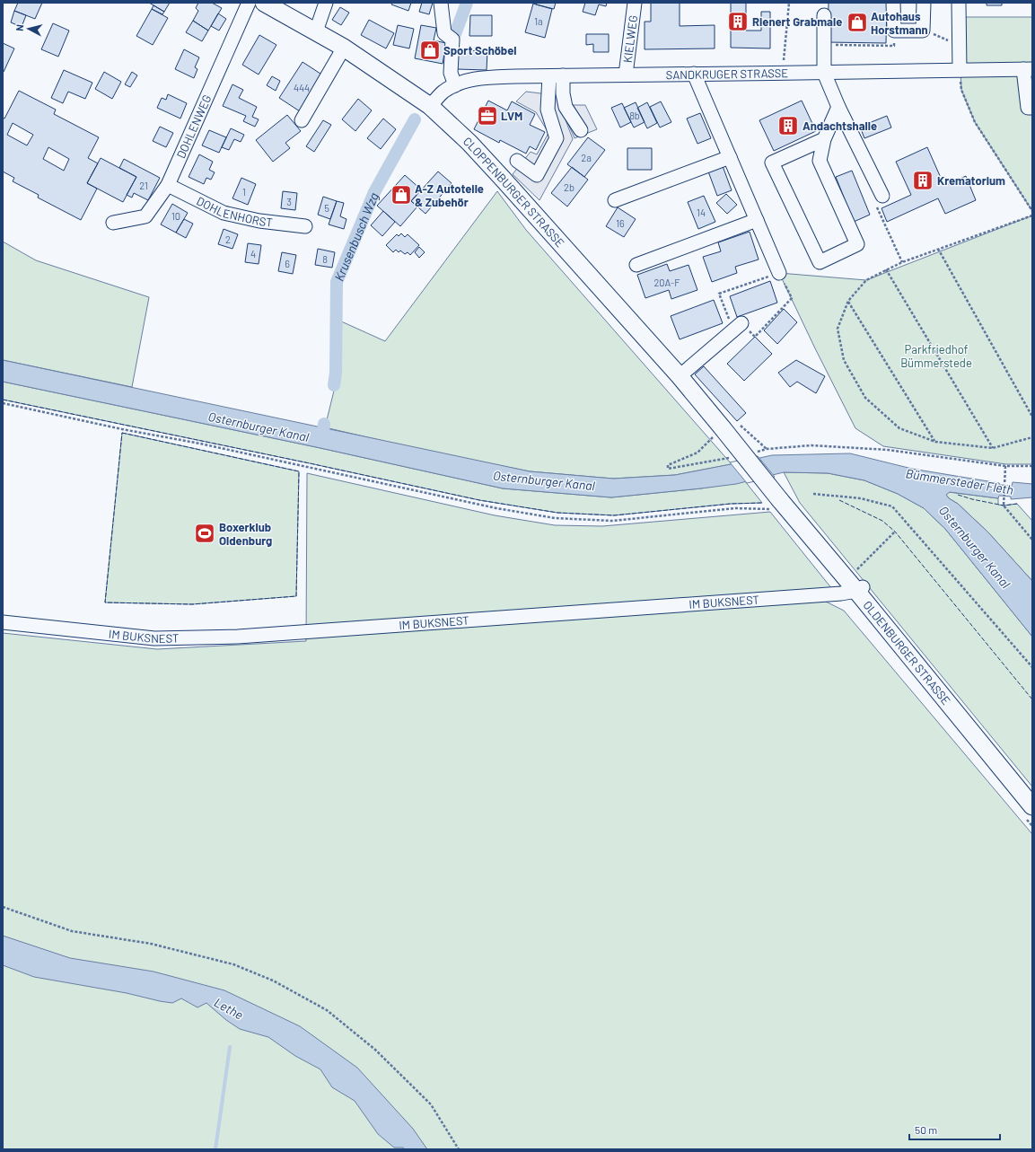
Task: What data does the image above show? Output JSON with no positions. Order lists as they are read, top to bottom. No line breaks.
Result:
{"streets":{"main road":["CLOPPENBURGER STRASSE","OLDENBURGER STRASSE"],"street":["KIELWEG","SANDKRUGER STRASSE","DOHLENWEG","DOHLENHORST","IM BUKSNEST"]},"crossings":[["KIELWEG","SANDKRUGER STRASSE"],["SANDKRUGER STRASSE","CLOPPENBURGER STRASSE"],["DOHLENWEG","DOHLENHORST"],["CLOPPENBURGER STRASSE","OLDENBURGER STRASSE"],["IM BUKSNEST","OLDENBURGER STRASSE"]],"water":["Krusenbusch Wzg","Osternburger Kanal","Bümmersteder Fleth","Lethe"],"parks":["Parkfriedhof Bümmerstede"],"places":{"building":["Rienert Grabmale","Andachtshalle","Krematorium"],"shop":["Autohaus Horstmann","Sport Schöbel","A-Z Autoteile & Zubehör"],"office":["LVM"],"sports":["Boxerklub Oldenburg"]},"house_numbers":["1a","444","8b","2a","21","2b","1","3","5","14","10","16","2","4","8","6","20A-F"],"scale_bar":"50 m","north":"left"}
